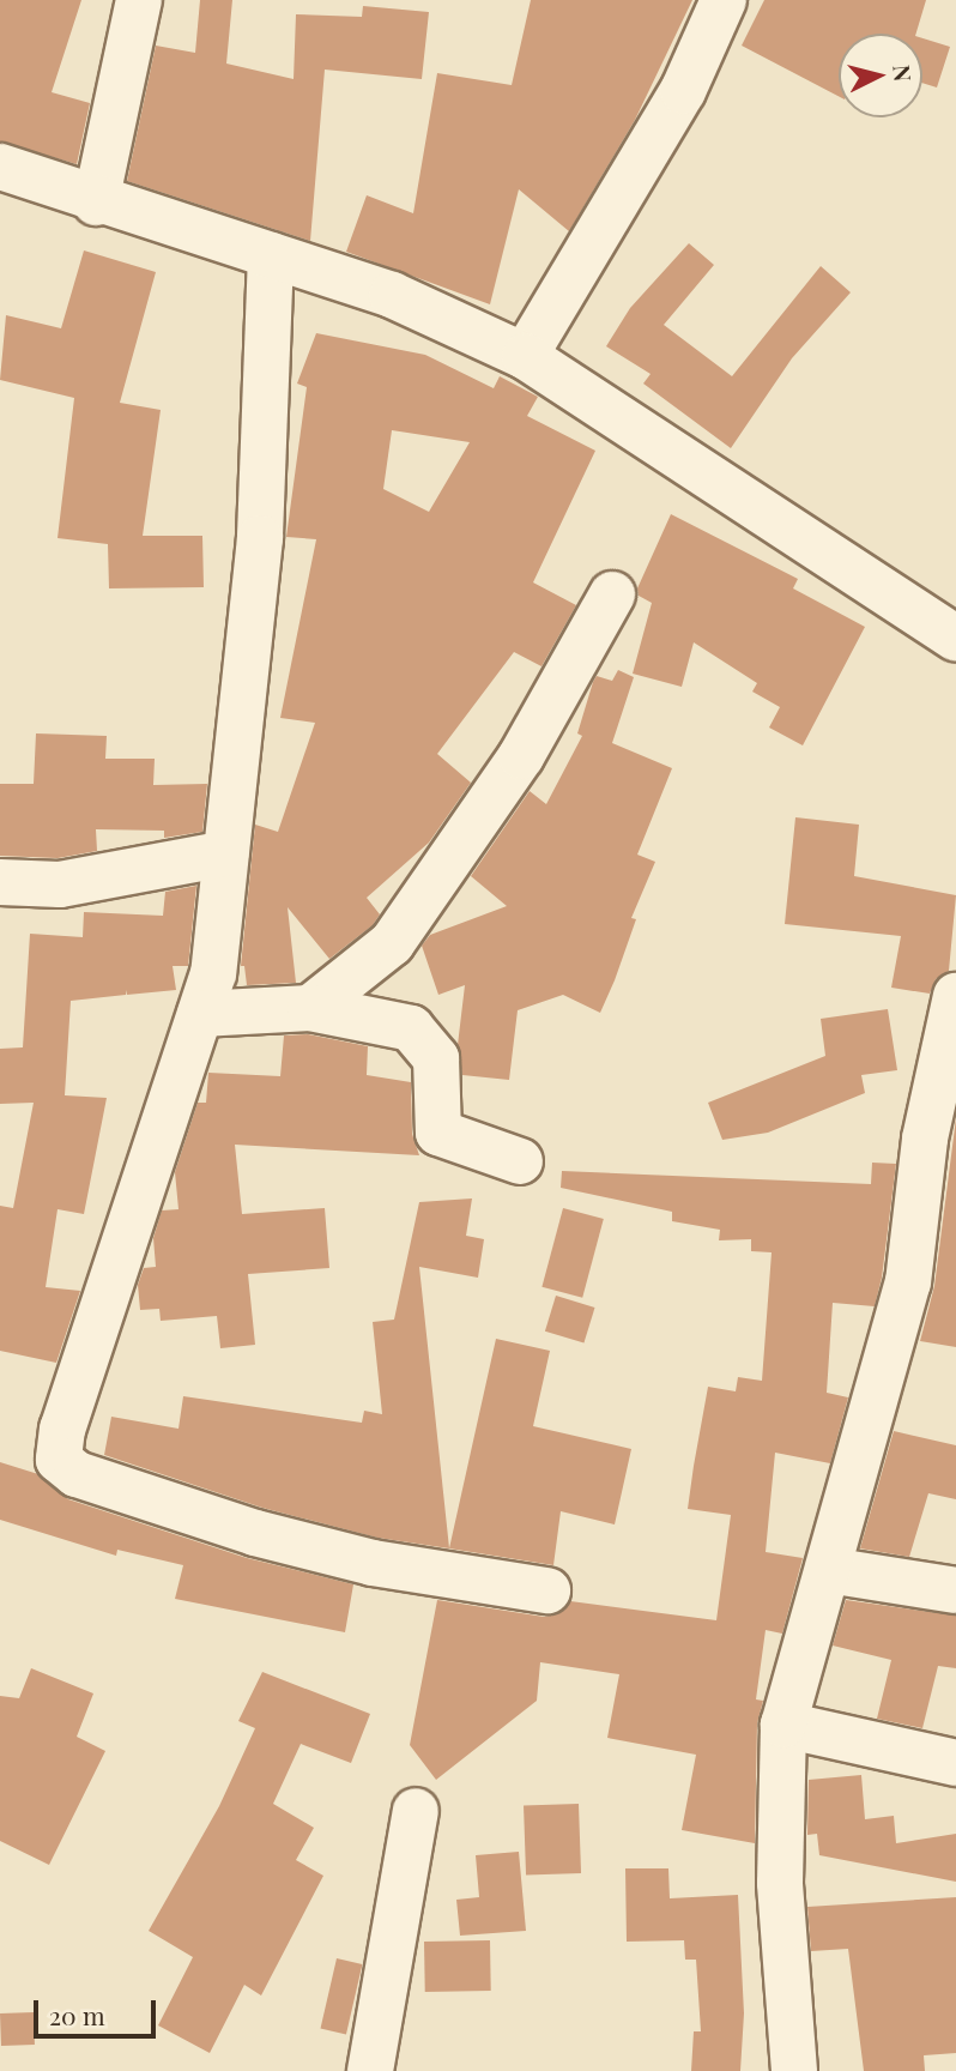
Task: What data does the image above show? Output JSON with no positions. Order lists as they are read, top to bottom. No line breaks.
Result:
{"scale_bar":"20 m","north":"right"}
